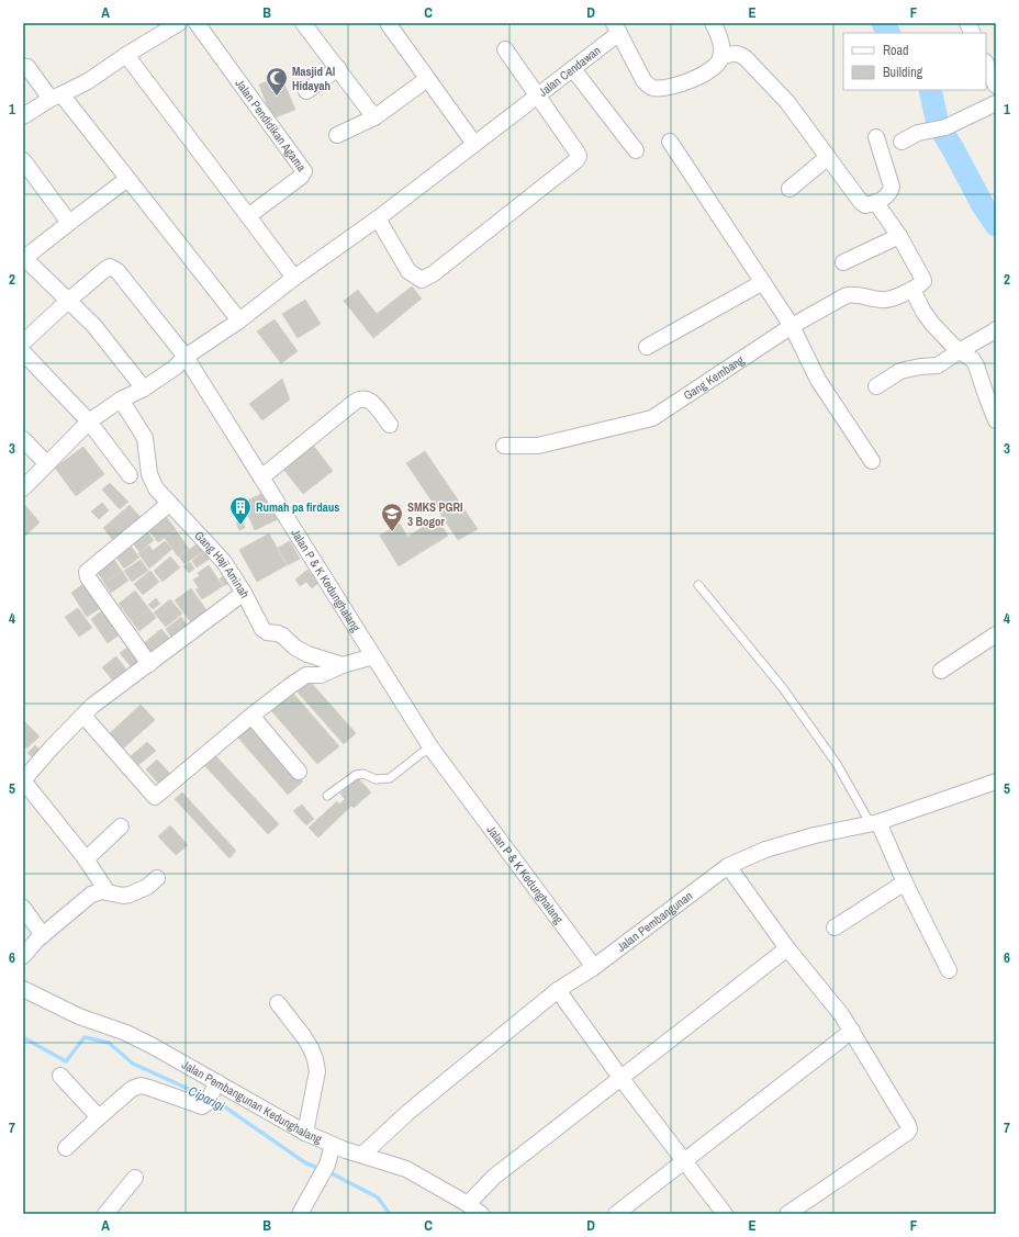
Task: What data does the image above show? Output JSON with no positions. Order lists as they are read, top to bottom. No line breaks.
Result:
{"streets":{"street":["Jalan Cendawan","Jalan Pendidikan Agama","Gang Kembang","Gang Haji Aminah","Jalan P & K Kedunghalang","Jalan Pembangunan","Jalan Pembangunan Kedunghalang"]},"crossings":[["Jalan Cendawan","Gang Haji Aminah"],["Jalan Cendawan","Jalan P & K Kedunghalang"],["Jalan P & K Kedunghalang","Jalan Pembangunan"],["Jalan Pembangunan","Jalan Pembangunan Kedunghalang"]],"water":["Ciparigi"],"places":{"mosque":["Masjid Al Hidayah"],"building":["Rumah pa firdaus"],"school or university":["SMKS PGRI 3 Bogor"]},"legend":["Road","Building"],"grid":{"columns":["A","B","C","D","E","F"],"rows":["1","2","3","4","5","6","7"]}}
